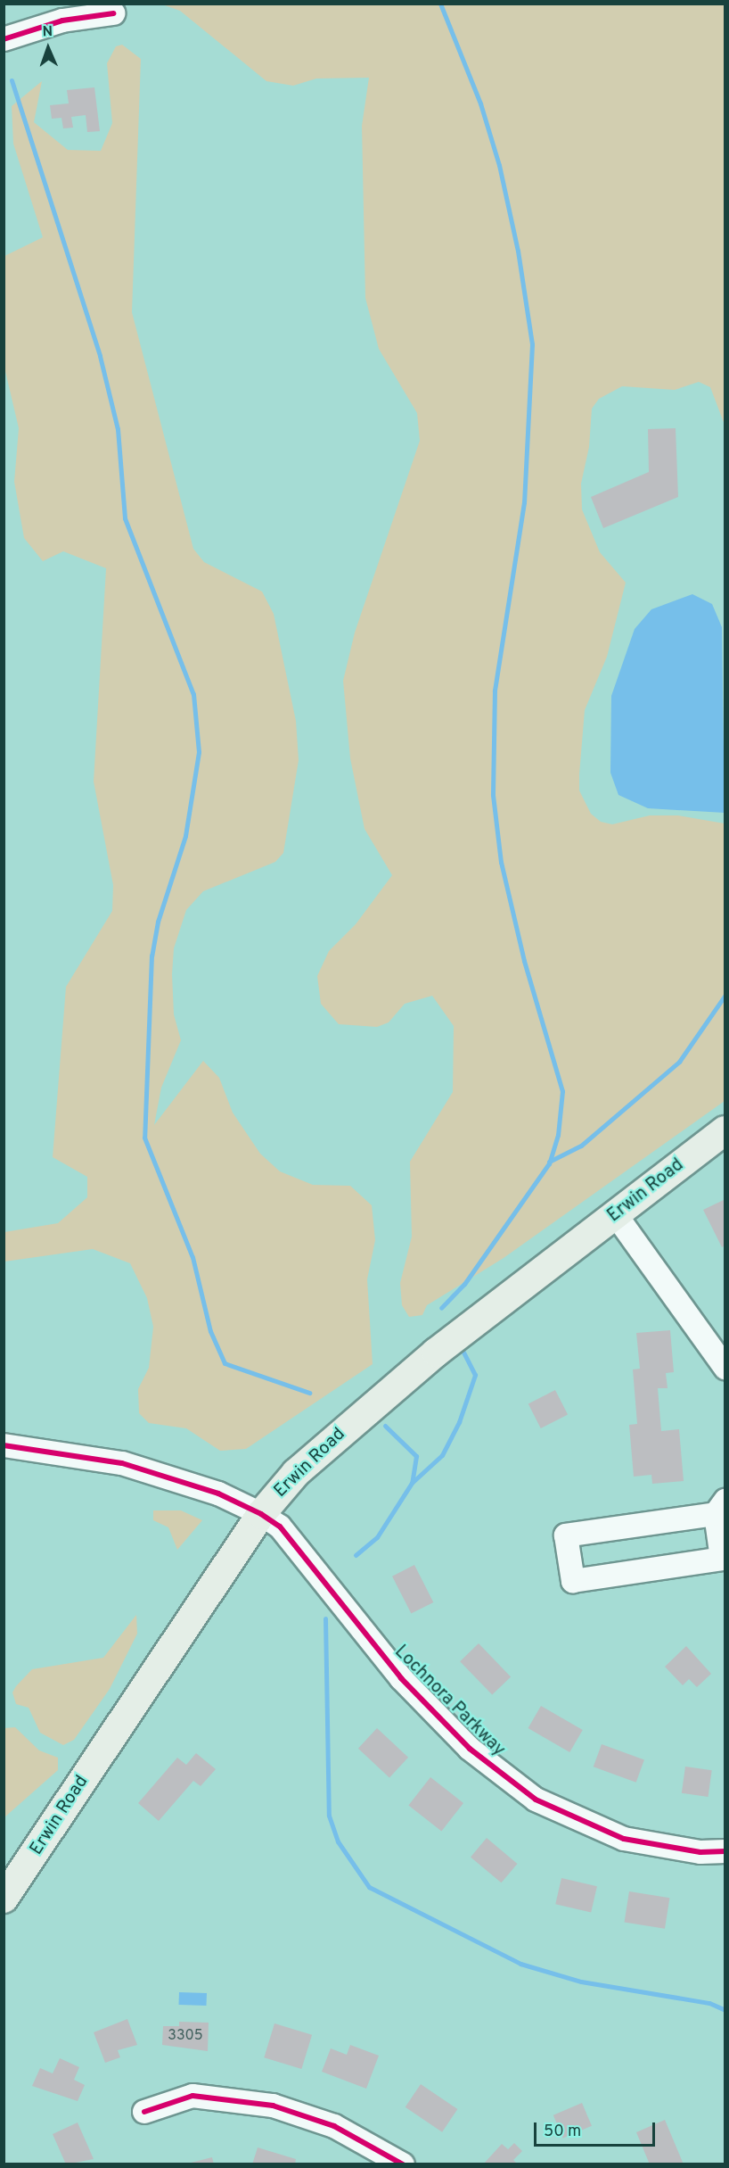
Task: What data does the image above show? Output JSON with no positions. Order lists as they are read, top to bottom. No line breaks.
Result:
{"streets":{"main road":["Erwin Road"],"street":["Lochnora Parkway"]},"crossings":[["Erwin Road","Lochnora Parkway"]],"house_numbers":["3305"],"scale_bar":"50 m","north":"top"}
